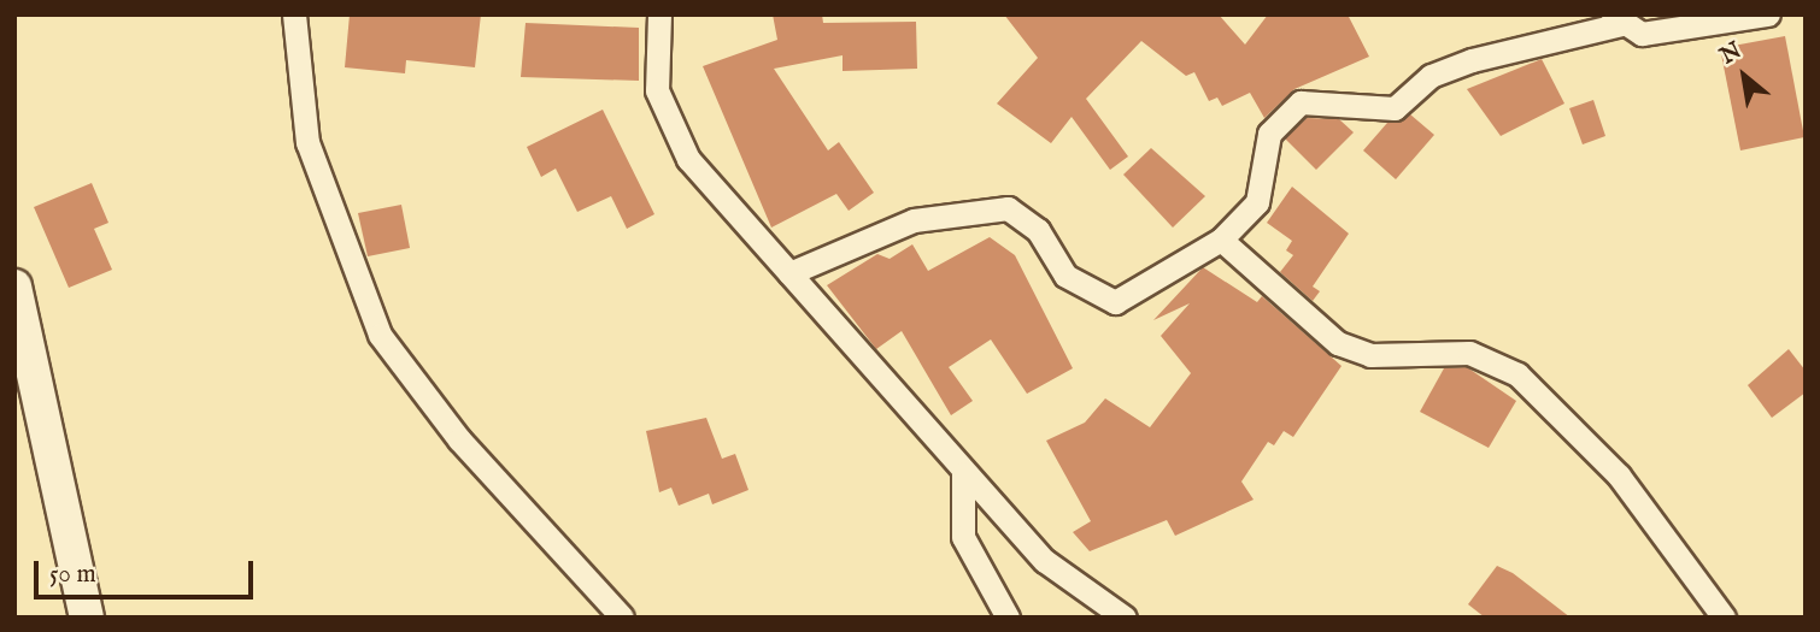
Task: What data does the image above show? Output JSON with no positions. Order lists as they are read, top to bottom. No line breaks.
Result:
{"scale_bar":"50 m","north":"top left"}
